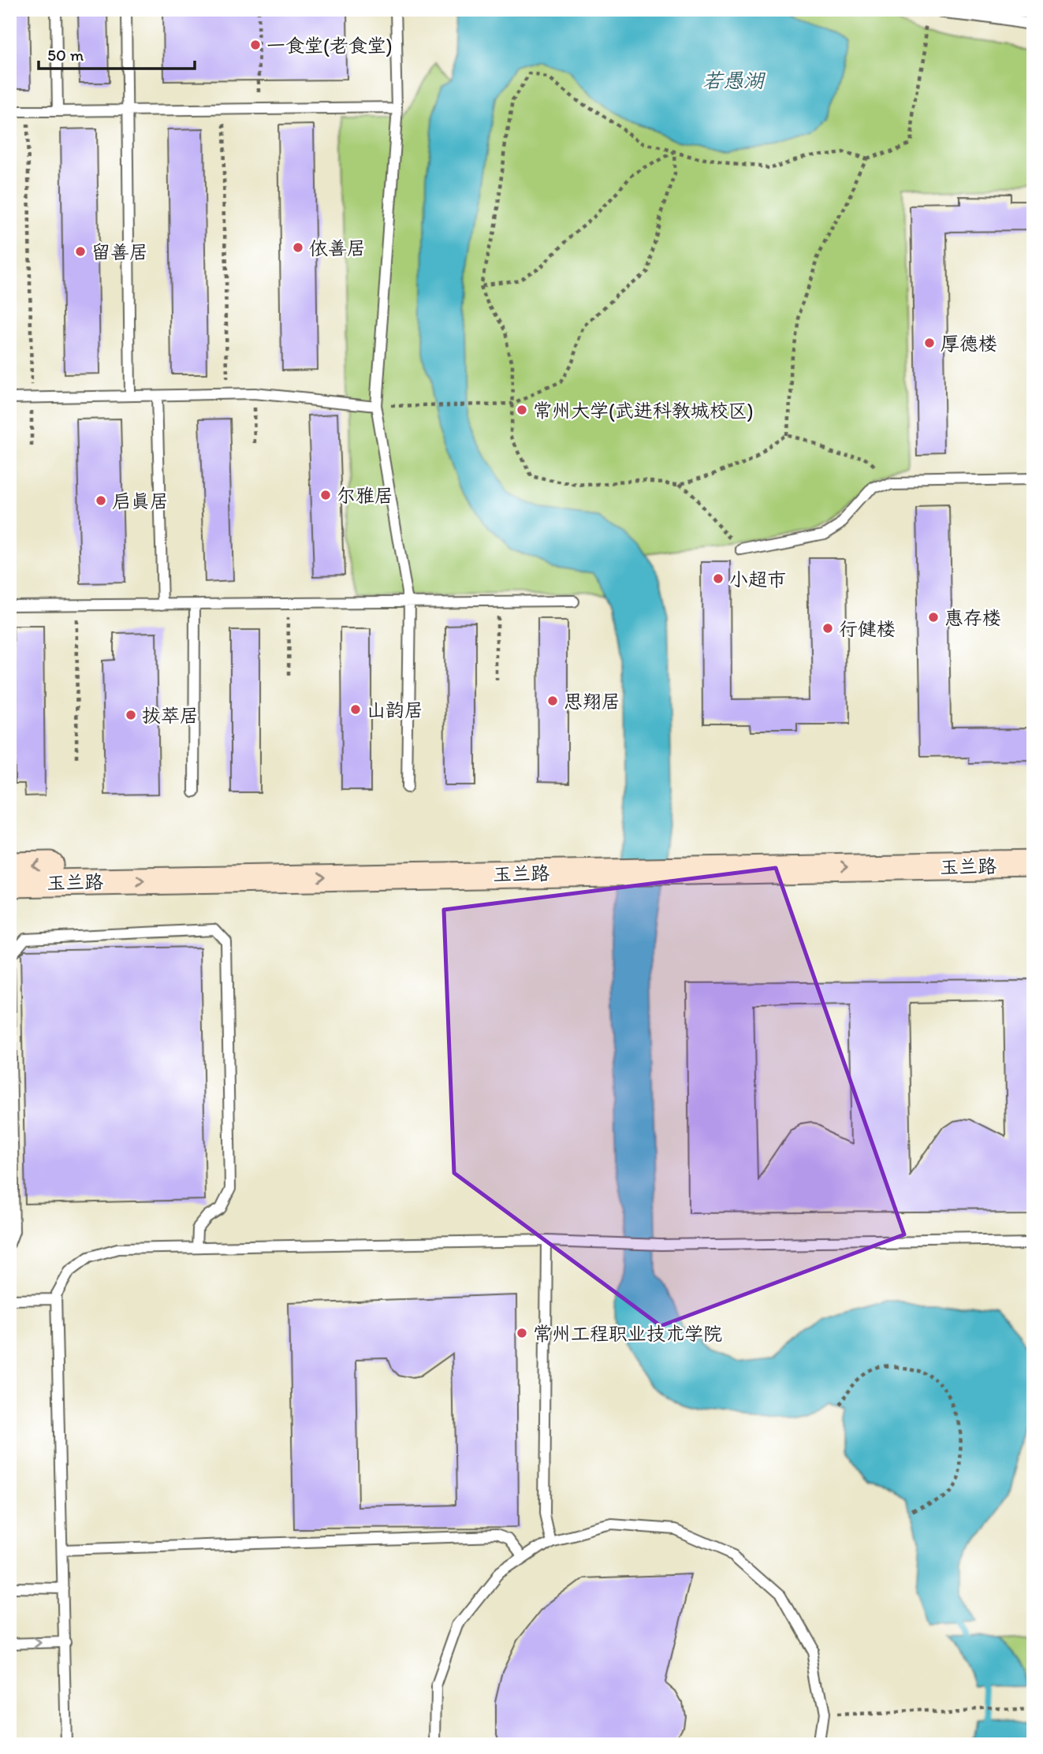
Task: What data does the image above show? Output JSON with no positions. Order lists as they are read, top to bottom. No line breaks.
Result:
{"streets":{"street":["玉兰路"]},"water":["若愚湖"],"places":["一食堂(老食堂)","依善居","留善居","厚德楼","常州大学(武进科教城校区)","尔雅居","启真居","小超市","惠存楼","行健楼","思翔居","山韵居","拔萃居","常州工程职业技术学院"],"scale_bar":"50 m"}
